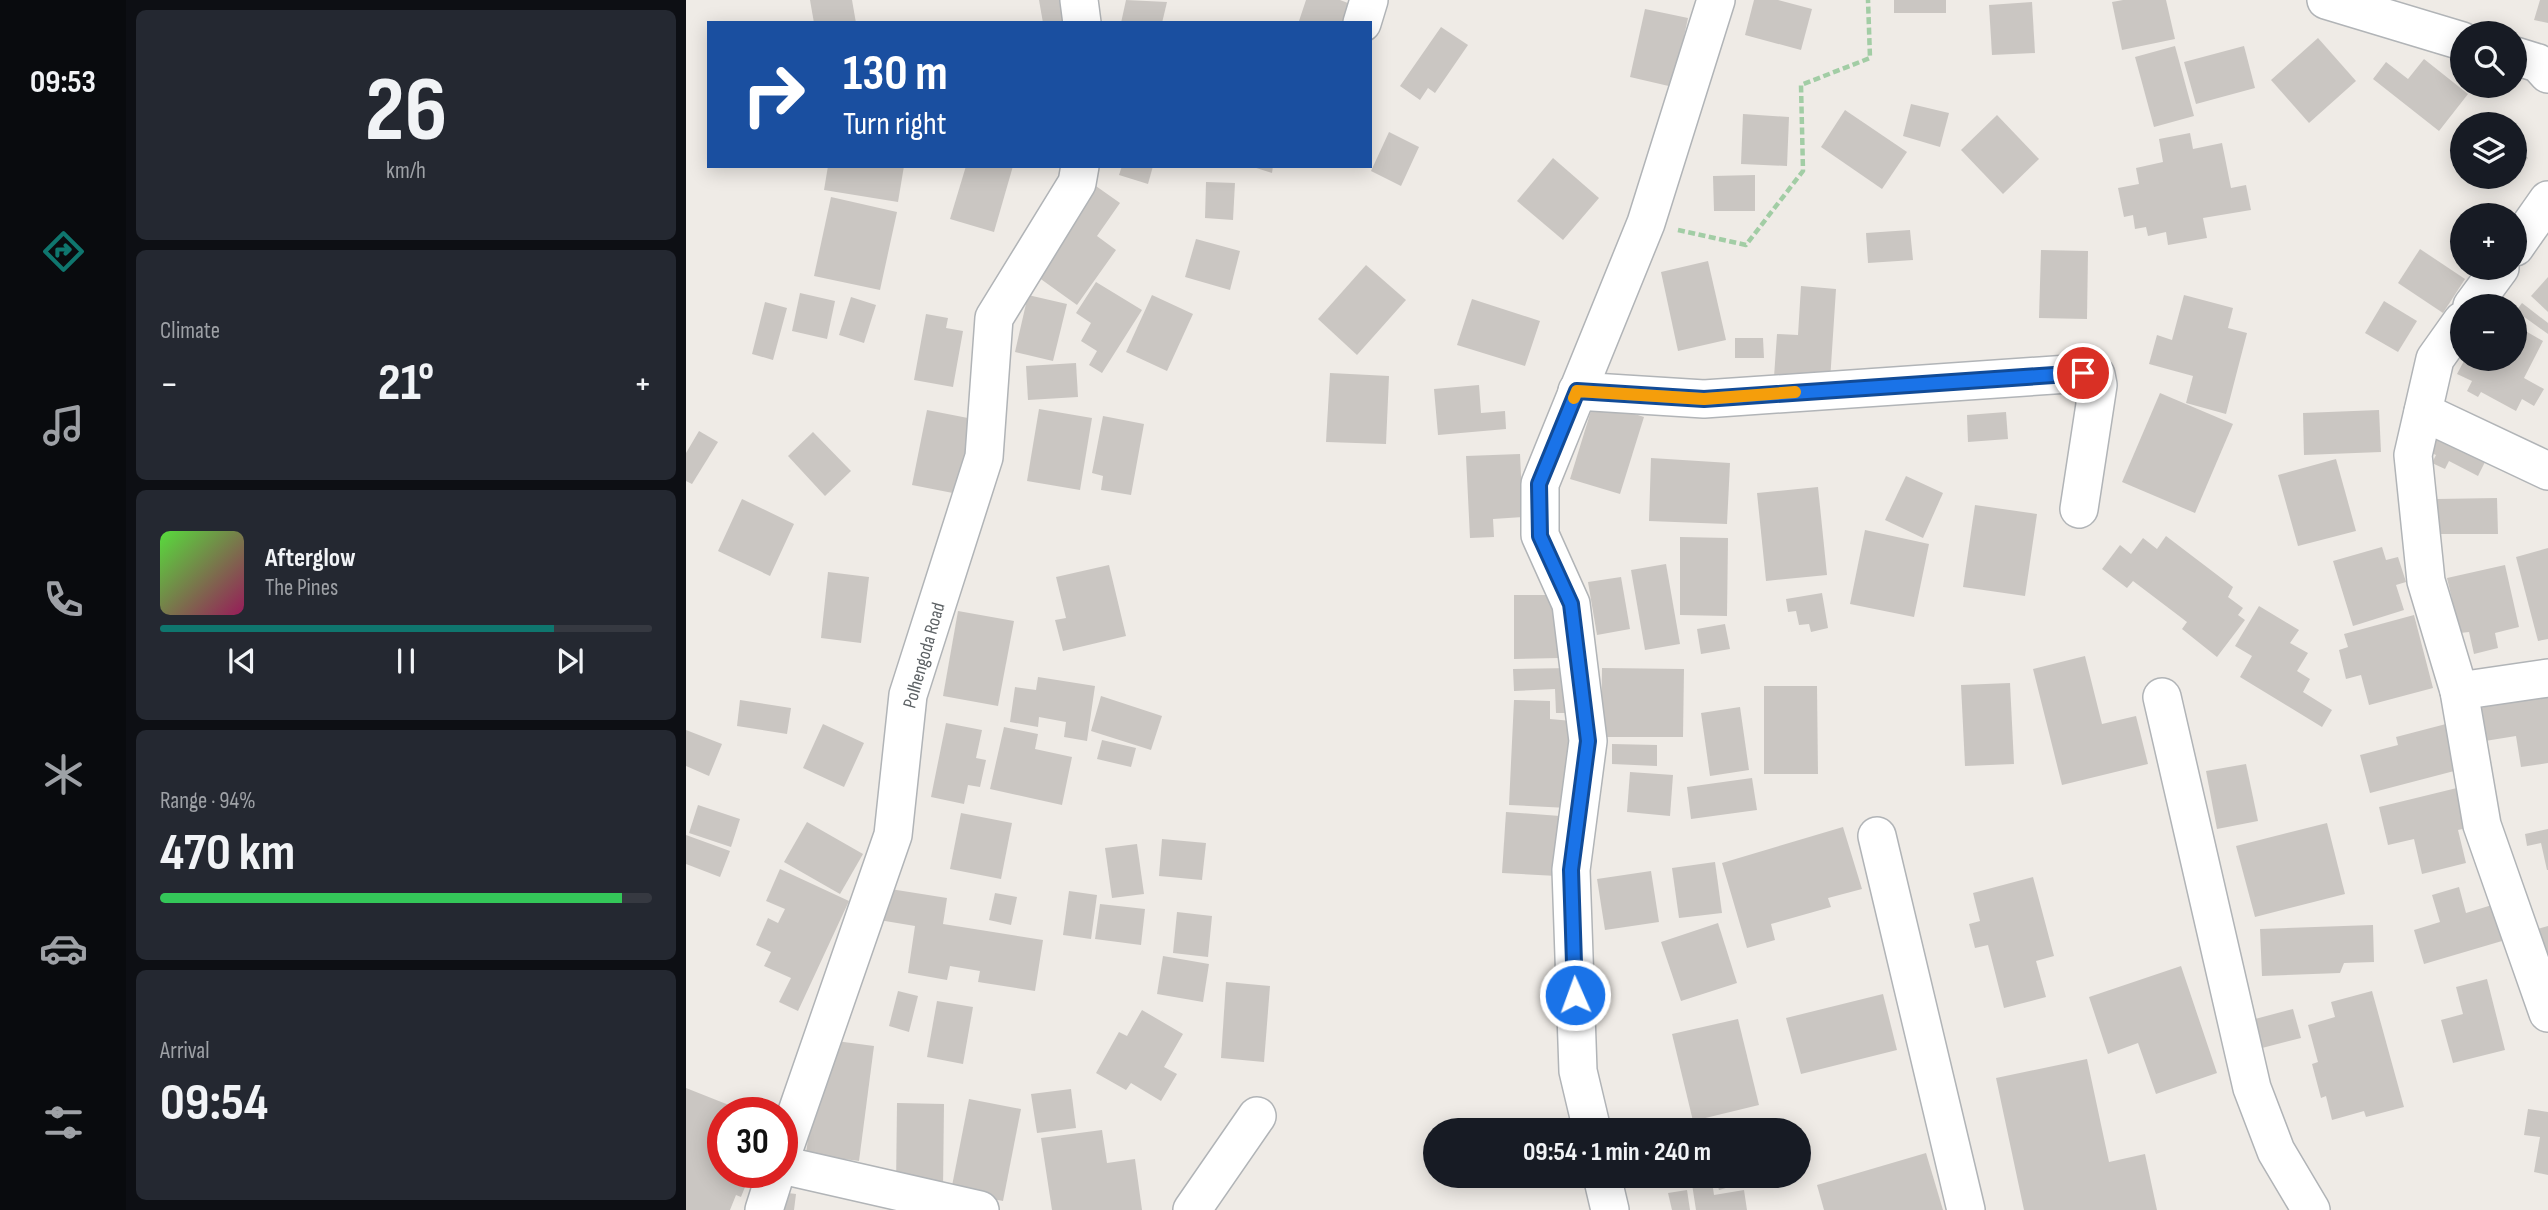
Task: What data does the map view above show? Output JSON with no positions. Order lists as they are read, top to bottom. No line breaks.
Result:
{"streets":{"street":["Polhengoda Road"]},"page":{"tabs":"09:53","tile":[["26","km/h"],"Climate",["Range · 94%","470 km"],["Arrival","09:54"]],"map_buttons":["+","−"],"turn":["130 m","Turn right"],"heat":["−","21°","+"],"song":["Afterglow","The Pines"],"limit":"30","trip":"09:54 · 1 min · 240 m"}}
